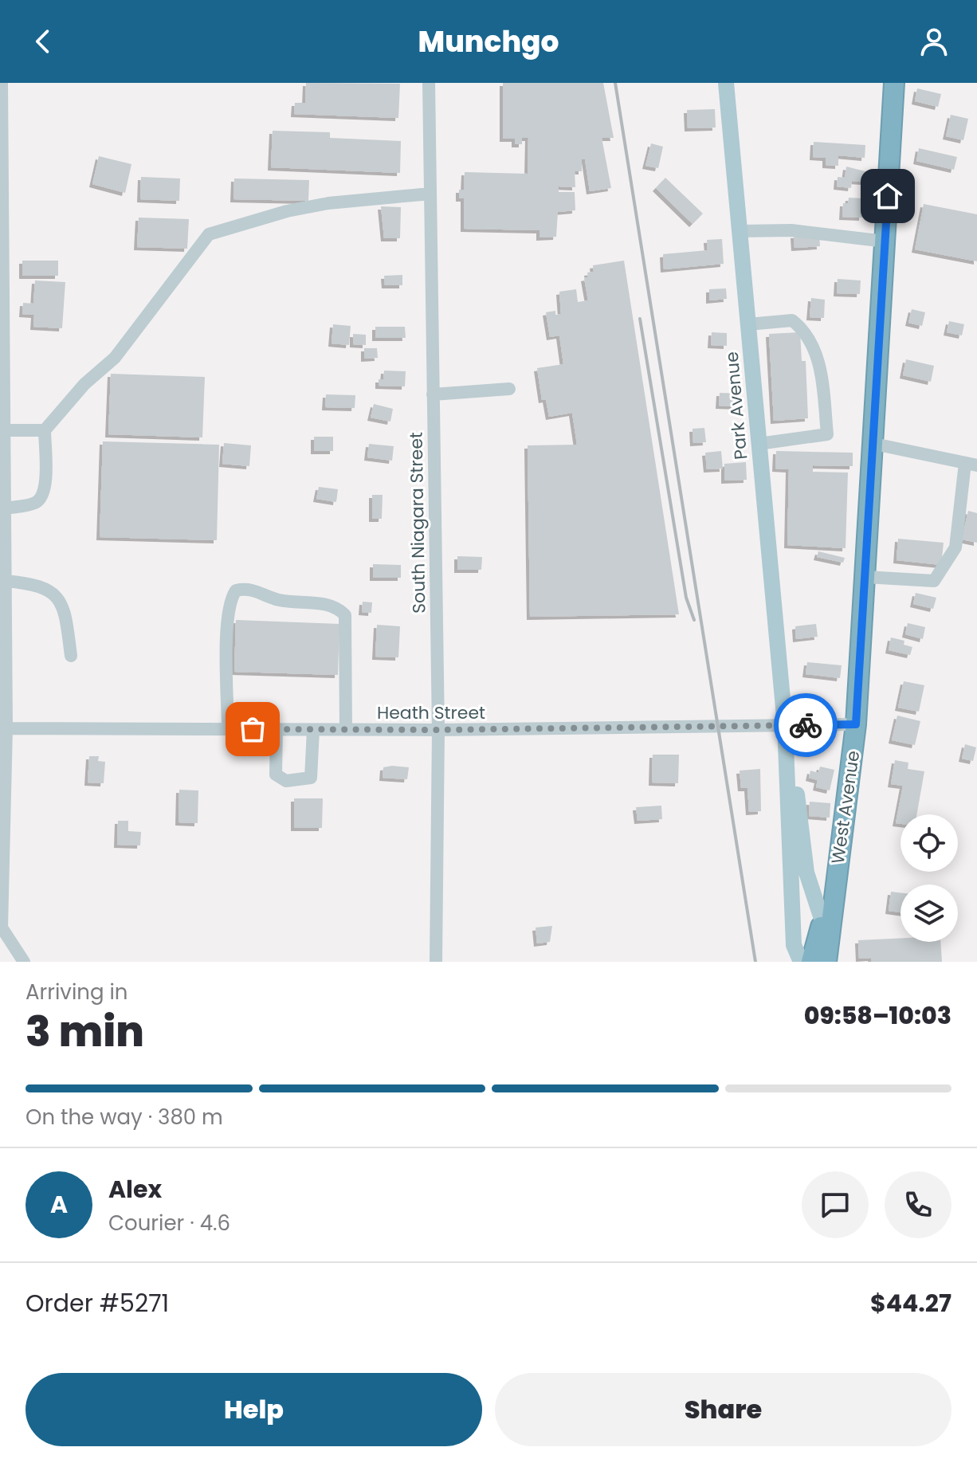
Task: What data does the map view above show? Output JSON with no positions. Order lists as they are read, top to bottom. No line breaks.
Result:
{"streets":{"highway":["West Avenue"],"main road":["Park Avenue"],"street":["South Niagara Street","Heath Street"]},"crossings":[["Park Avenue","Heath Street"],["South Niagara Street","Heath Street"],["Heath Street","West Avenue"]],"page":{"header":"Munchgo","heading":["3 min","Arriving in","09:58–10:03"],"panel":["Alex","Courier · 4.6","Order #5271","$44.27"],"bar":"On the way · 380 m","round":"A","buttons":["Help","Share"]}}
